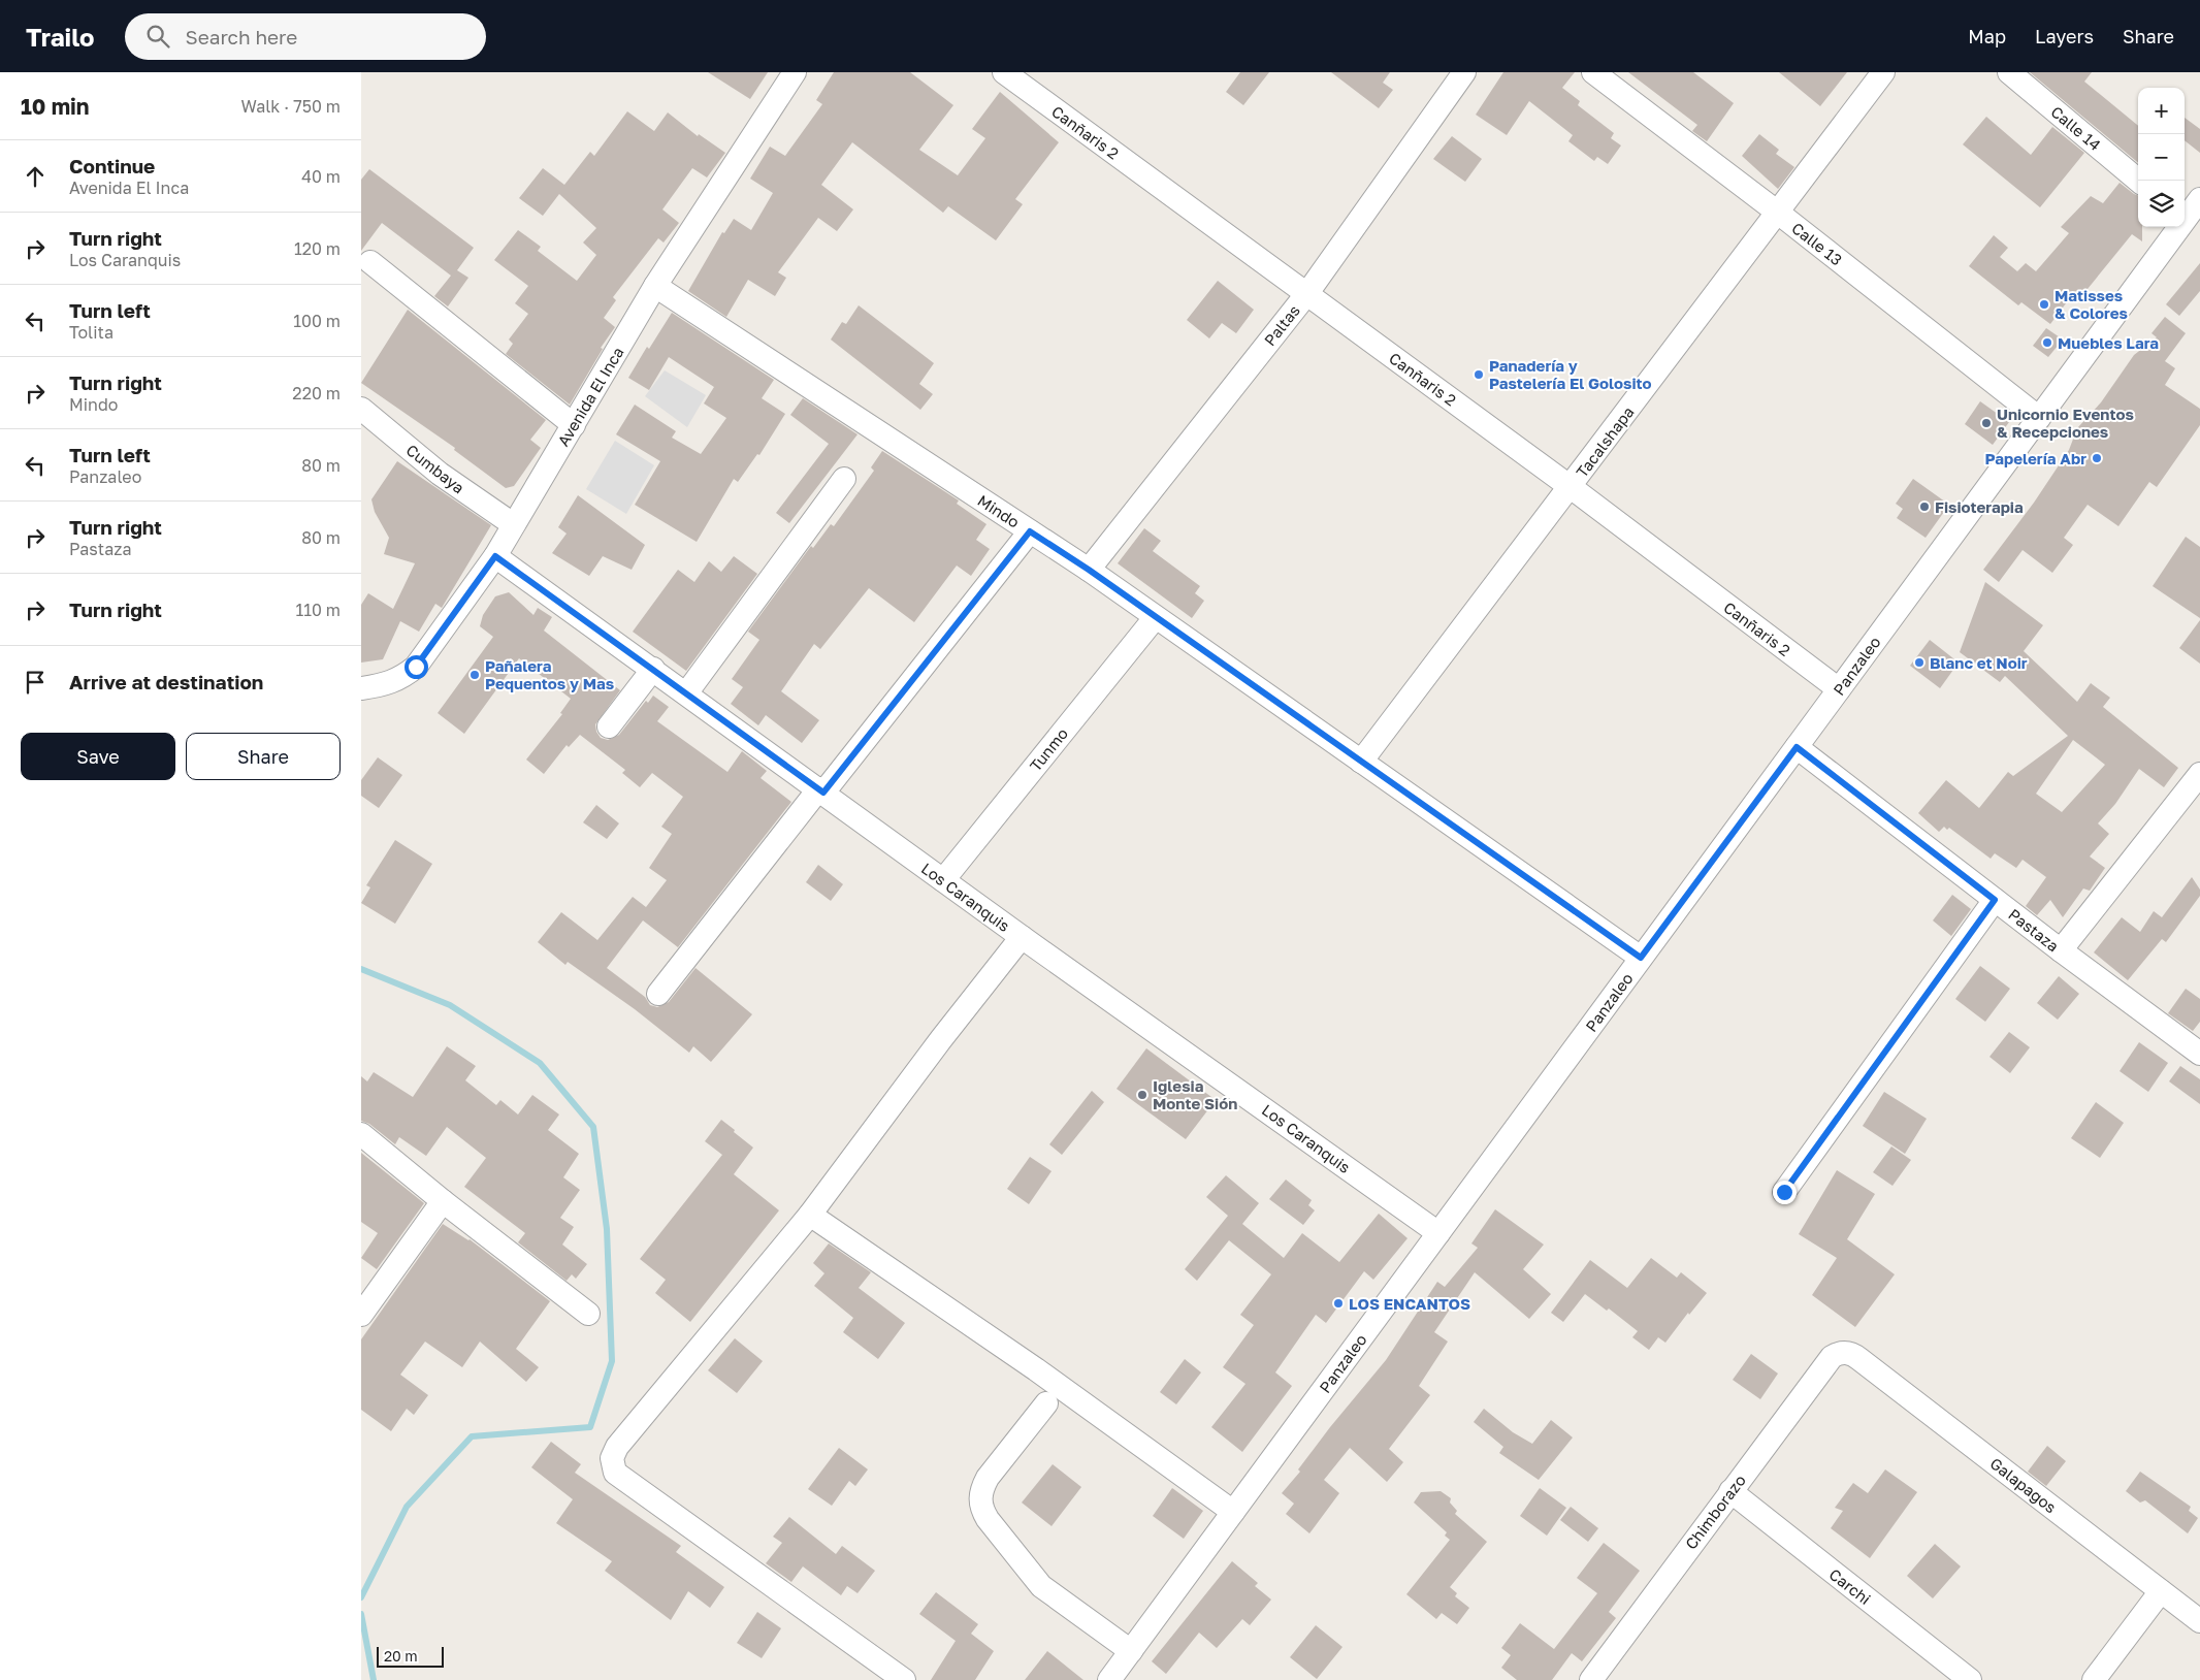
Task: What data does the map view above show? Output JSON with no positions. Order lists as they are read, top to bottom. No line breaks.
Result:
{"streets":{"street":["Calle 14","Canñaris 2","Calle 13","Paltas","Avenida El Inca","Tacalshapa","Cumbaya","Mindo","Panzaleo","Tunmo","Los Caranquis","Pastaza","Galapagos","Chimborazo","Carchi"]},"crossings":[["Canñaris 2","Paltas"],["Canñaris 2","Tacalshapa"],["Canñaris 2","Panzaleo"],["Calle 13","Tacalshapa"],["Calle 13","Panzaleo"],["Paltas","Mindo"],["Avenida El Inca","Cumbaya"],["Avenida El Inca","Mindo"],["Avenida El Inca","Los Caranquis"],["Tacalshapa","Mindo"],["Mindo","Panzaleo"],["Mindo","Tunmo"],["Panzaleo","Los Caranquis"],["Panzaleo","Pastaza"],["Tunmo","Los Caranquis"],["Galapagos","Chimborazo"],["Chimborazo","Carchi"]],"places":["Matisses & Colores","Muebles Lara","Panadería y Pastelería El Golosito","Unicornio Eventos & Recepciones","Papelería Abr","Fisioterapia","Blanc et Noir","Pañalera Pequentos y Mas","Iglesia Monte Sión","LOS ENCANTOS"],"scale_bar":"20 m","page":{"header":"Trailo","search":"Search here","nav":["Map","Layers","Share"],"heading":["10 min","Walk · 750 m"],"map_buttons":["+","−"],"list":[["Continue","Avenida El Inca","40 m"],["Turn right","Los Caranquis","120 m"],["Turn left","Tolita","100 m"],["Turn right","Mindo","220 m"],["Turn left","Panzaleo","80 m"],["Turn right","Pastaza","80 m"],["Turn right","110 m"],"Arrive at destination"],"buttons":["Save","Share"],"scale":"20 m"}}
